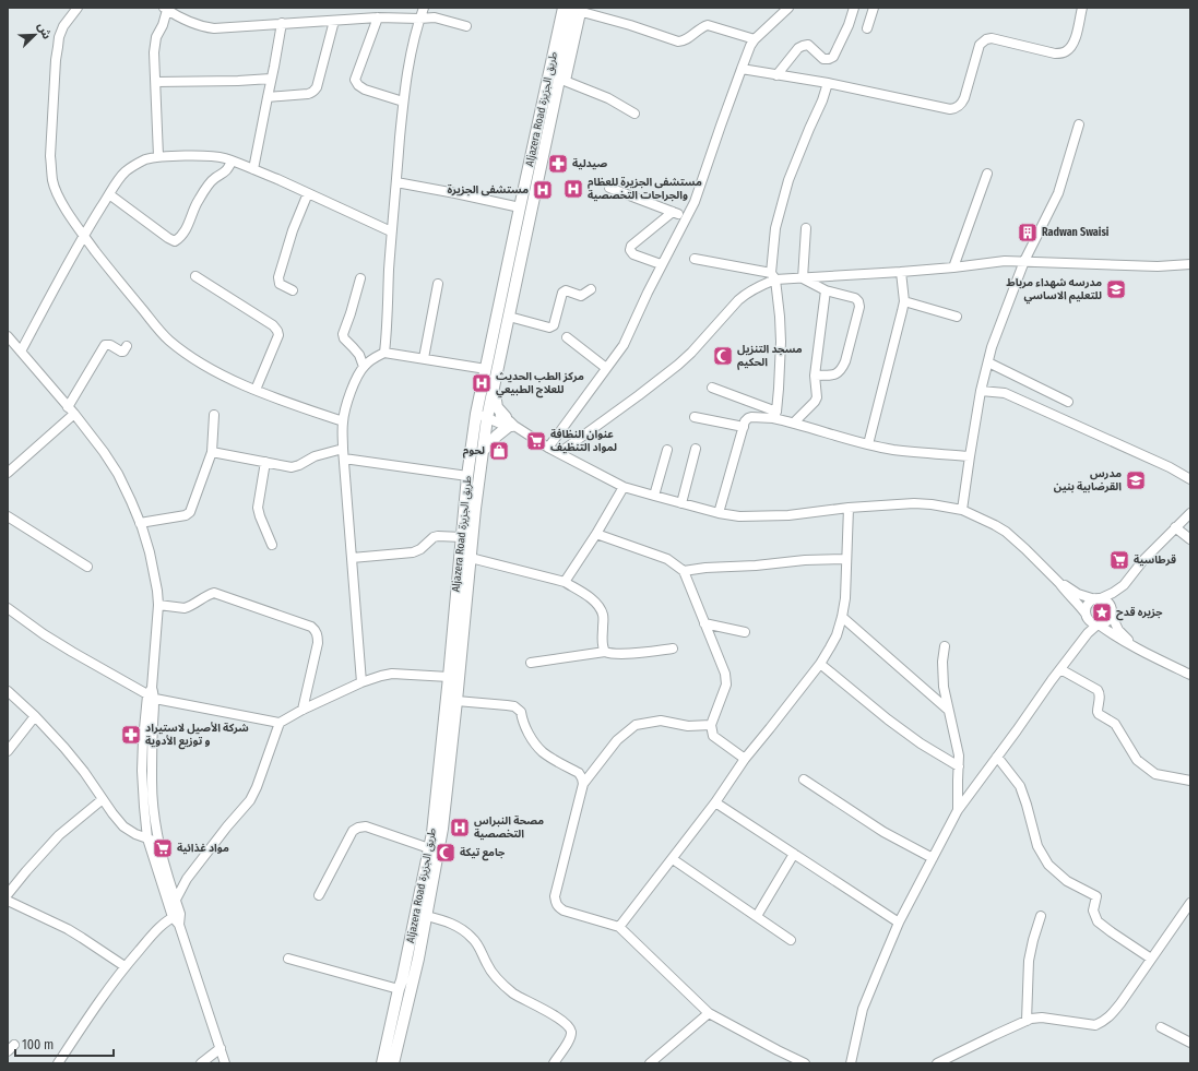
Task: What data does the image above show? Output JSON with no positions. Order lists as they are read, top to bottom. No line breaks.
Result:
{"streets":{"main road":["Aljazera Road طريق الجزيزة"]},"places":{"pharmacy":["صيدلية","شركة الأصيل لاستيراد و توزيع الأدوية"],"hospital":["مستشفى الجزيرة للعظام والجراحات التخصصية","مستشفى الجزيرة","مركز الطب الحديث للعلاج الطبيعي","مصحة النبراس التخصصية"],"building":["Radwan Swaisi"],"school or university":["مدرسه شهداء مرباط للتعليم الاساسي","مدرس القرضابية بنين"],"mosque":["مسجد التنزيل الحكيم","جامع تيكة"],"supermarket":["عنوان النظافة لمواد التنظيف","قرطاسية","مواد غذائية"],"shop":["لحوم"],"place":["جزيره قدح"]},"scale_bar":"100 m","north":"top right"}
